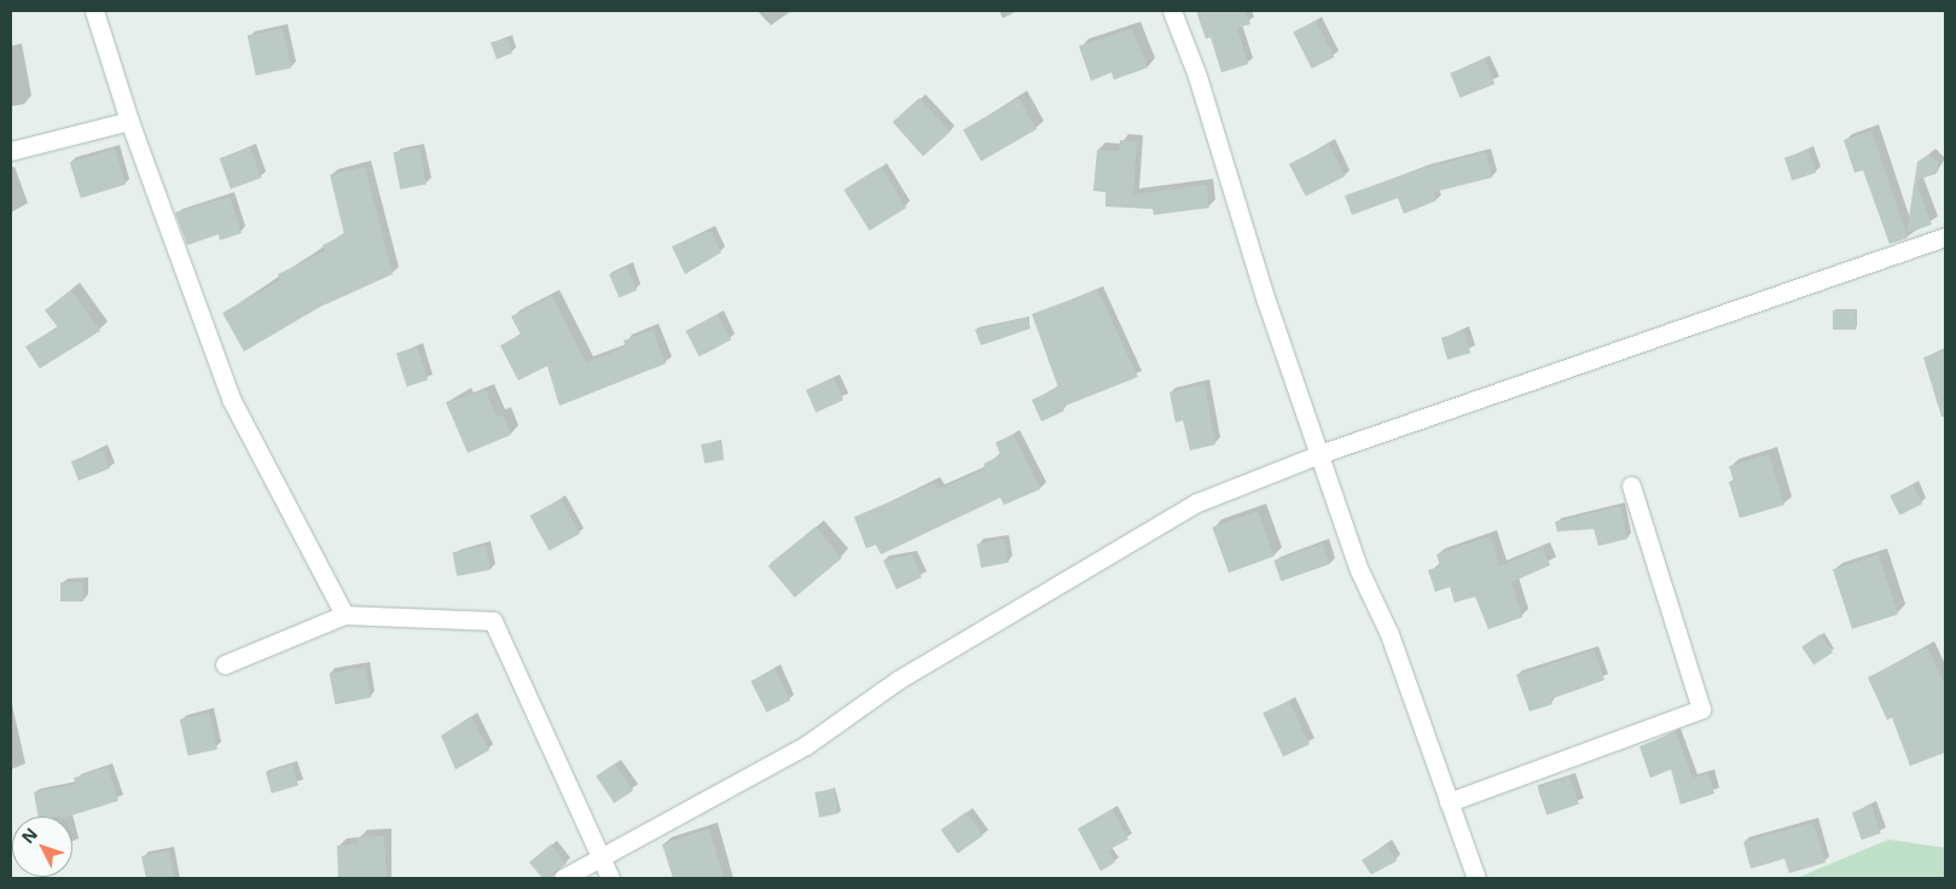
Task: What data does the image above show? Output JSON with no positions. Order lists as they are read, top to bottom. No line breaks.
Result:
{"north":"top left"}
